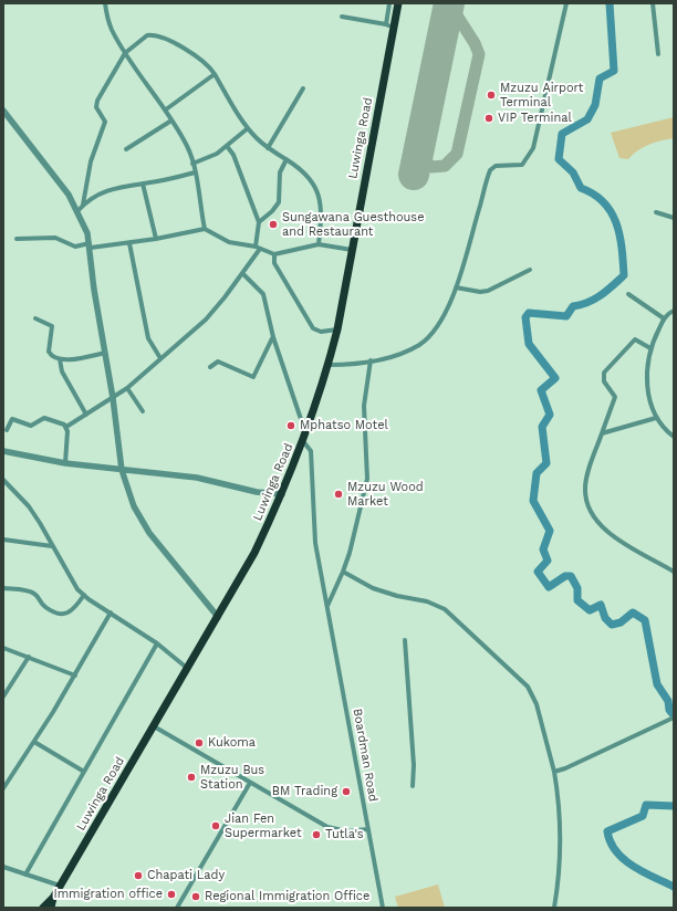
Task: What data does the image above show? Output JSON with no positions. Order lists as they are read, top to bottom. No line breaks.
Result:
{"streets":{"highway":["Luwinga Road"],"street":["Boardman Road"]},"crossings":[["Luwinga Road","Boardman Road"]],"places":["Mzuzu Airport Terminal","VIP Terminal","Sungawana Guesthouse and Restaurant","Mphatso Motel","Mzuzu Wood Market","Kukoma","Mzuzu Bus Station","BM Trading","Jian Fen Supermarket","Tutla's","Chapati Lady","Immigration office","Regional Immigration Office"]}
